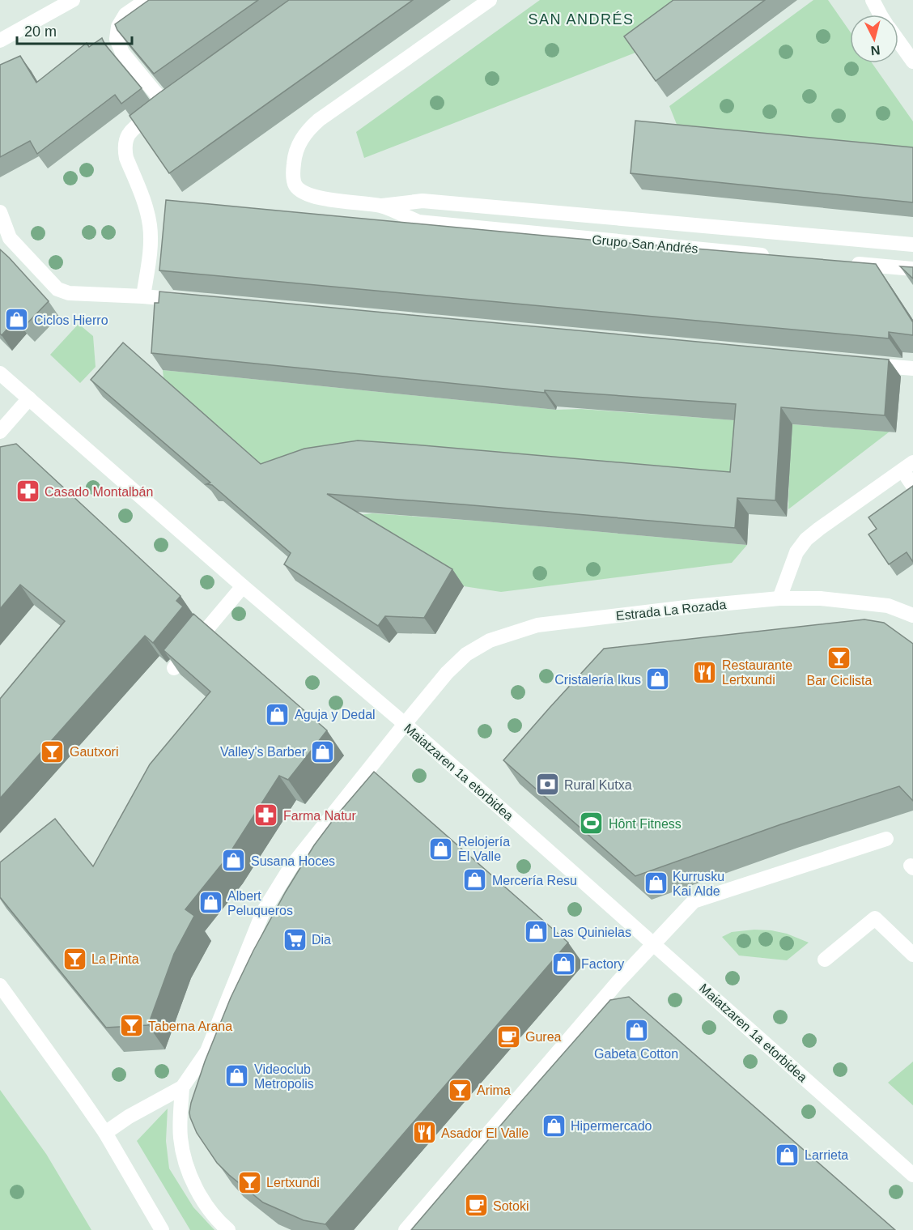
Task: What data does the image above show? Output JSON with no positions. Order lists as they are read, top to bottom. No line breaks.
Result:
{"streets":{"street":["Grupo San Andrés","Estrada La Rozada","Maiatzaren 1a etorbidea"]},"crossings":[["Estrada La Rozada","Maiatzaren 1a etorbidea"]],"districts":["SAN ANDRÉS"],"places":{"shop":["Ciclos Hierro","Cristalería Ikus","Aguja y Dedal","Valley's Barber","Relojería El Valle","Susana Hoces","Mercería Resu","Kurrusku Kai Alde","Albert Peluqueros","Las Quinielas","Factory","Gabeta Cotton","Videoclub Metropolis","Hipermercado","Larrieta"],"pharmacy":["Casado Montalbán","Farma Natur"],"bar":["Bar Ciclista","Gautxori","La Pinta","Taberna Arana","Arima","Lertxundi"],"restaurant":["Restaurante Lertxundi","Asador El Valle"],"bank":["Rural Kutxa"],"sports":["Hônt Fitness"],"supermarket":["Dia"],"cafe":["Gurea","Sotoki"]},"scale_bar":"20 m","north":"bottom"}
